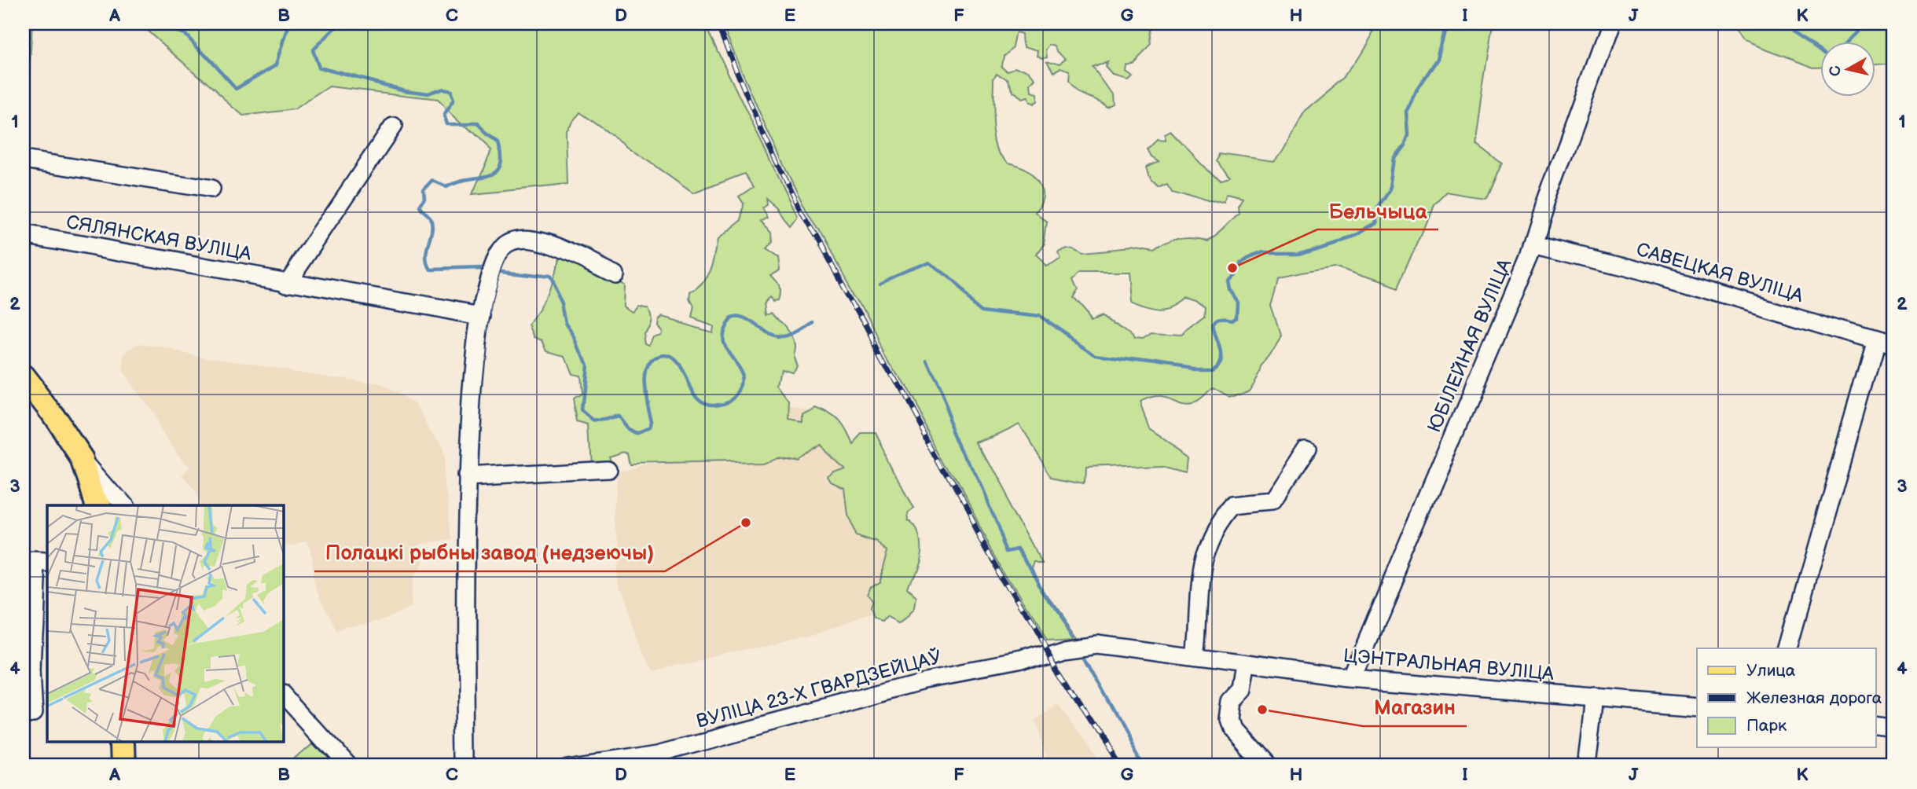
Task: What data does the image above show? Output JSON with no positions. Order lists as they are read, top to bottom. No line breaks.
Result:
{"streets":{"street":["СЯЛЯНСКАЯ ВУЛІЦА","САВЕЦКАЯ ВУЛІЦА","ЮБІЛЕЙНАЯ ВУЛІЦА","ЦЭНТРАЛЬНАЯ ВУЛІЦА","ВУЛІЦА 23-Х ГВАРДЗЕЙЦАЎ"]},"crossings":[["САВЕЦКАЯ ВУЛІЦА","ЮБІЛЕЙНАЯ ВУЛІЦА"],["ЮБІЛЕЙНАЯ ВУЛІЦА","ЦЭНТРАЛЬНАЯ ВУЛІЦА"],["ЦЭНТРАЛЬНАЯ ВУЛІЦА","ВУЛІЦА 23-Х ГВАРДЗЕЙЦАЎ"]],"places":["Бельчыца","Полацкі рыбны завод (недзеючы)","Магазин"],"legend":["Улица","Железная дорога","Парк"],"north":"left","grid":{"columns":["A","B","C","D","E","F","G","H","I","J","K"],"rows":["1","2","3","4"]}}
